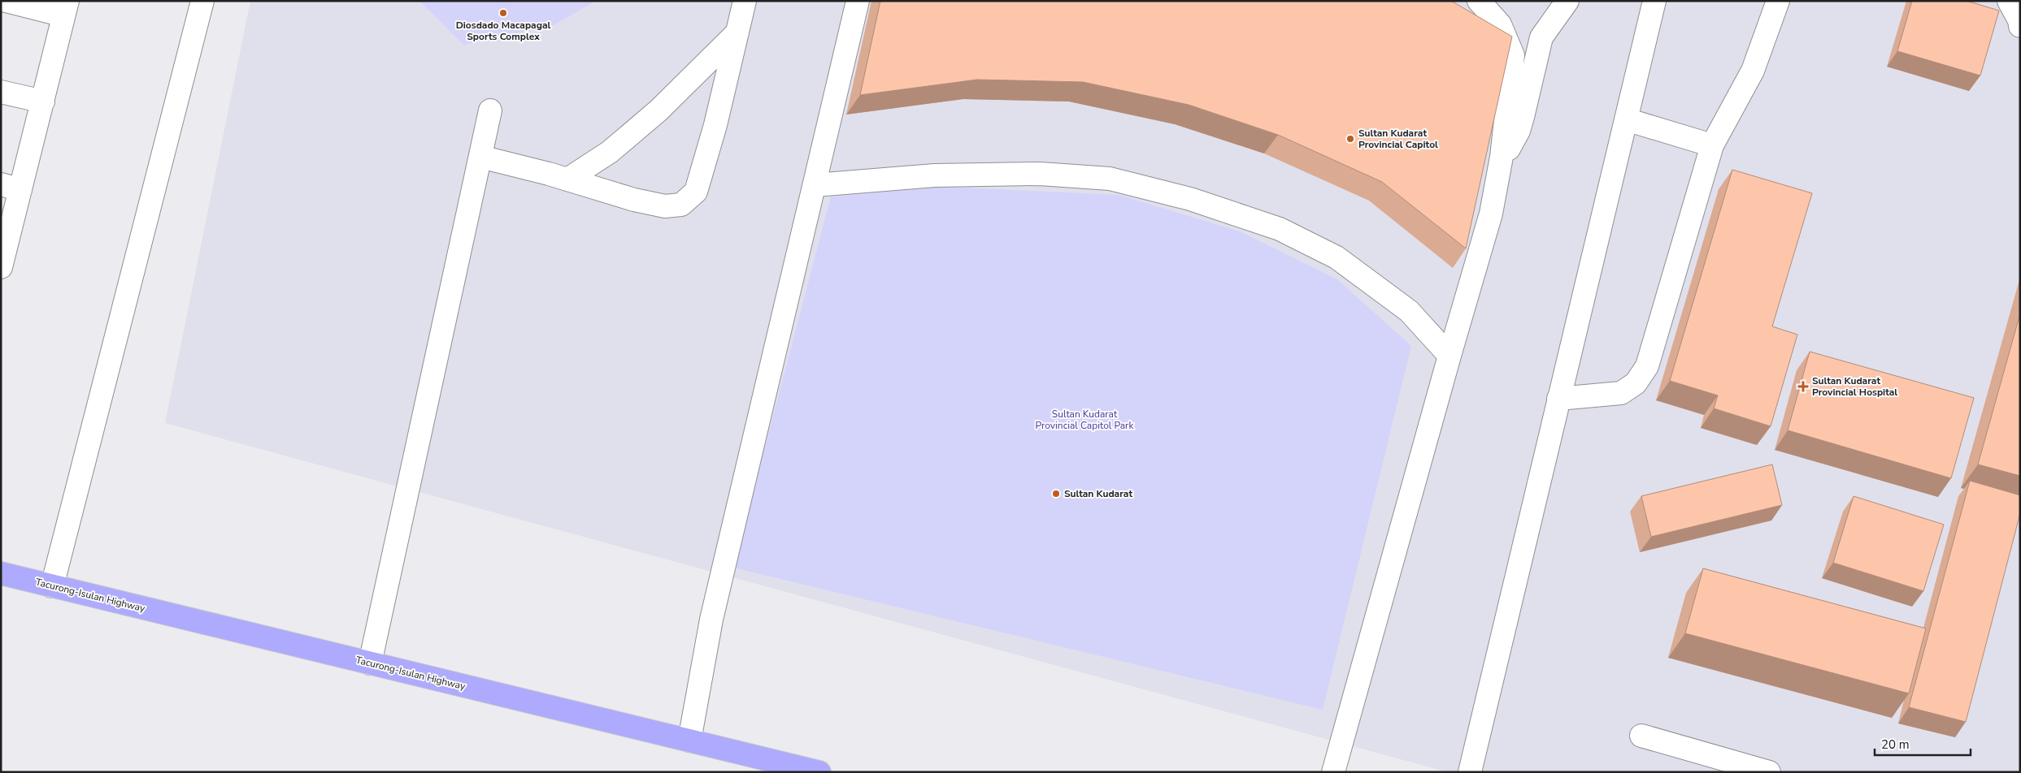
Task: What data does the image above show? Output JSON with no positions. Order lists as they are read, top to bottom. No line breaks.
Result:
{"streets":{"highway":["Tacurong-Isulan Highway"]},"parks":["Sultan Kudarat Provincial Capitol Park"],"places":{"other":["Diosdado Macapagal Sports Complex","Sultan Kudarat Provincial Capitol","Sultan Kudarat"],"health":["Sultan Kudarat Provincial Hospital"]},"scale_bar":"20 m"}
